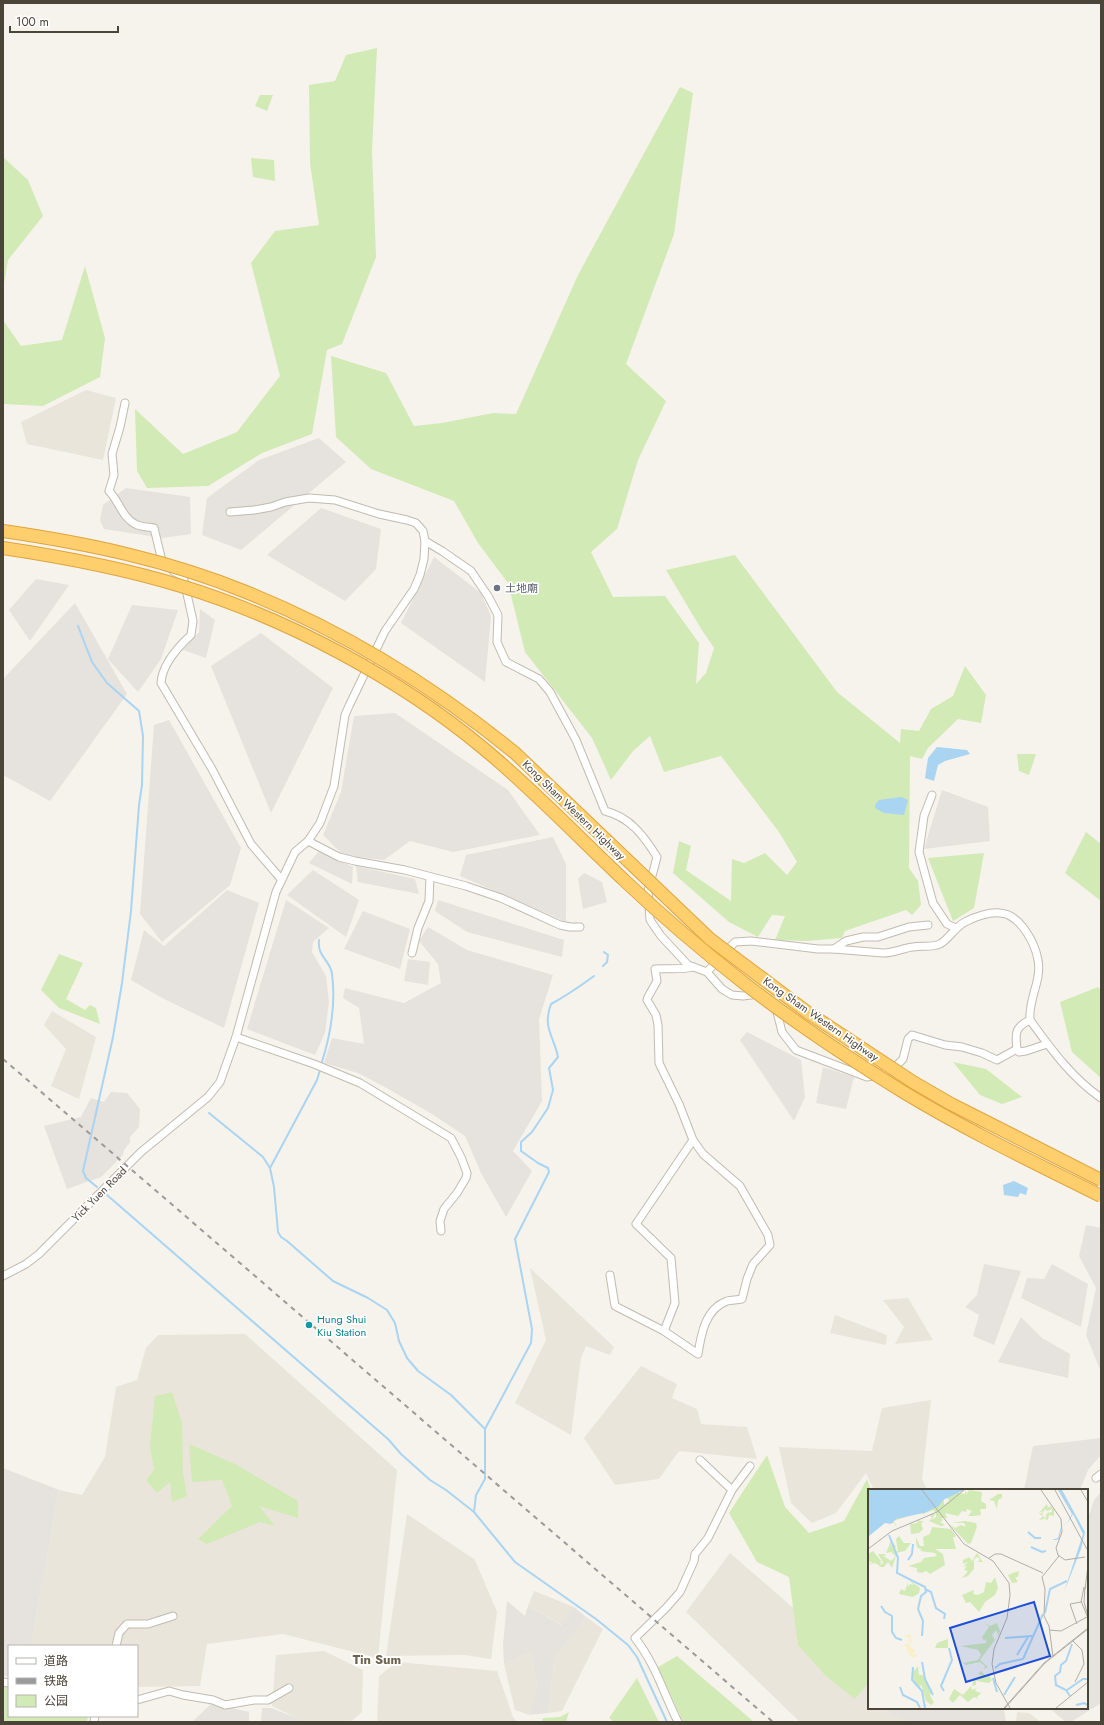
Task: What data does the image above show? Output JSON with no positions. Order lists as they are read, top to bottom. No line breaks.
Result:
{"streets":{"highway":["Kong Sham Western Highway"],"street":["Yick Yuen Road"]},"districts":["Tin Sum"],"places":["土地廟","Hung Shui Kiu Station"],"legend":["道路","铁路","公园"],"scale_bar":"100 m"}
